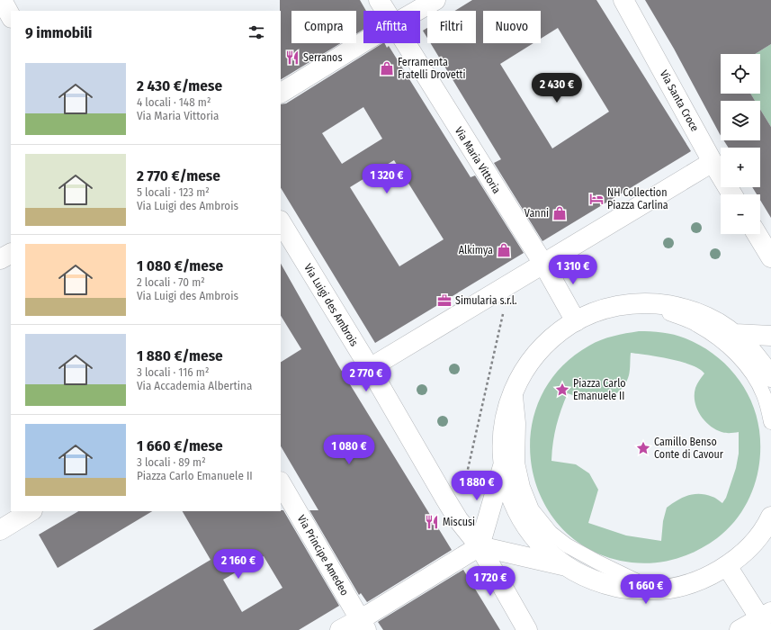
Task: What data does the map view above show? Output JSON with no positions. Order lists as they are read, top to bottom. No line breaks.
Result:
{"streets":{"street":["Via Santa Croce","Via Maria Vittoria","Via Luigi des Ambrois","Via Principe Amedeo"]},"places":{"restaurant":["Serranos","Miscusi"],"shop":["Ferramenta Fratelli Drovetti","Vanni","Alkimya"],"hotel":["NH Collection Piazza Carlina"],"office":["Simularia s.r.l."],"place":["Piazza Carlo Emanuele II","Camillo Benso Conte di Cavour"]},"page":{"chip":["Compra","Affitta","Filtri","Nuovo"],"heading":"9 immobili","map_buttons":["+","−"],"list":[{"name":"2 430 €/mese","note":"4 locali · 148 m² · Via Maria Vittoria"},{"name":"2 770 €/mese","note":"5 locali · 123 m² · Via Luigi des Ambrois"},{"name":"1 080 €/mese","note":"2 locali · 70 m² · Via Luigi des Ambrois"},{"name":"1 880 €/mese","note":"3 locali · 116 m² · Via Accademia Albertina"},{"name":"1 660 €/mese","note":"3 locali · 89 m² · Piazza Carlo Emanuele II"}],"price":["2 430 €","1 320 €","1 310 €","2 770 €","1 080 €","1 880 €","2 160 €","1 720 €","1 660 €"]}}
